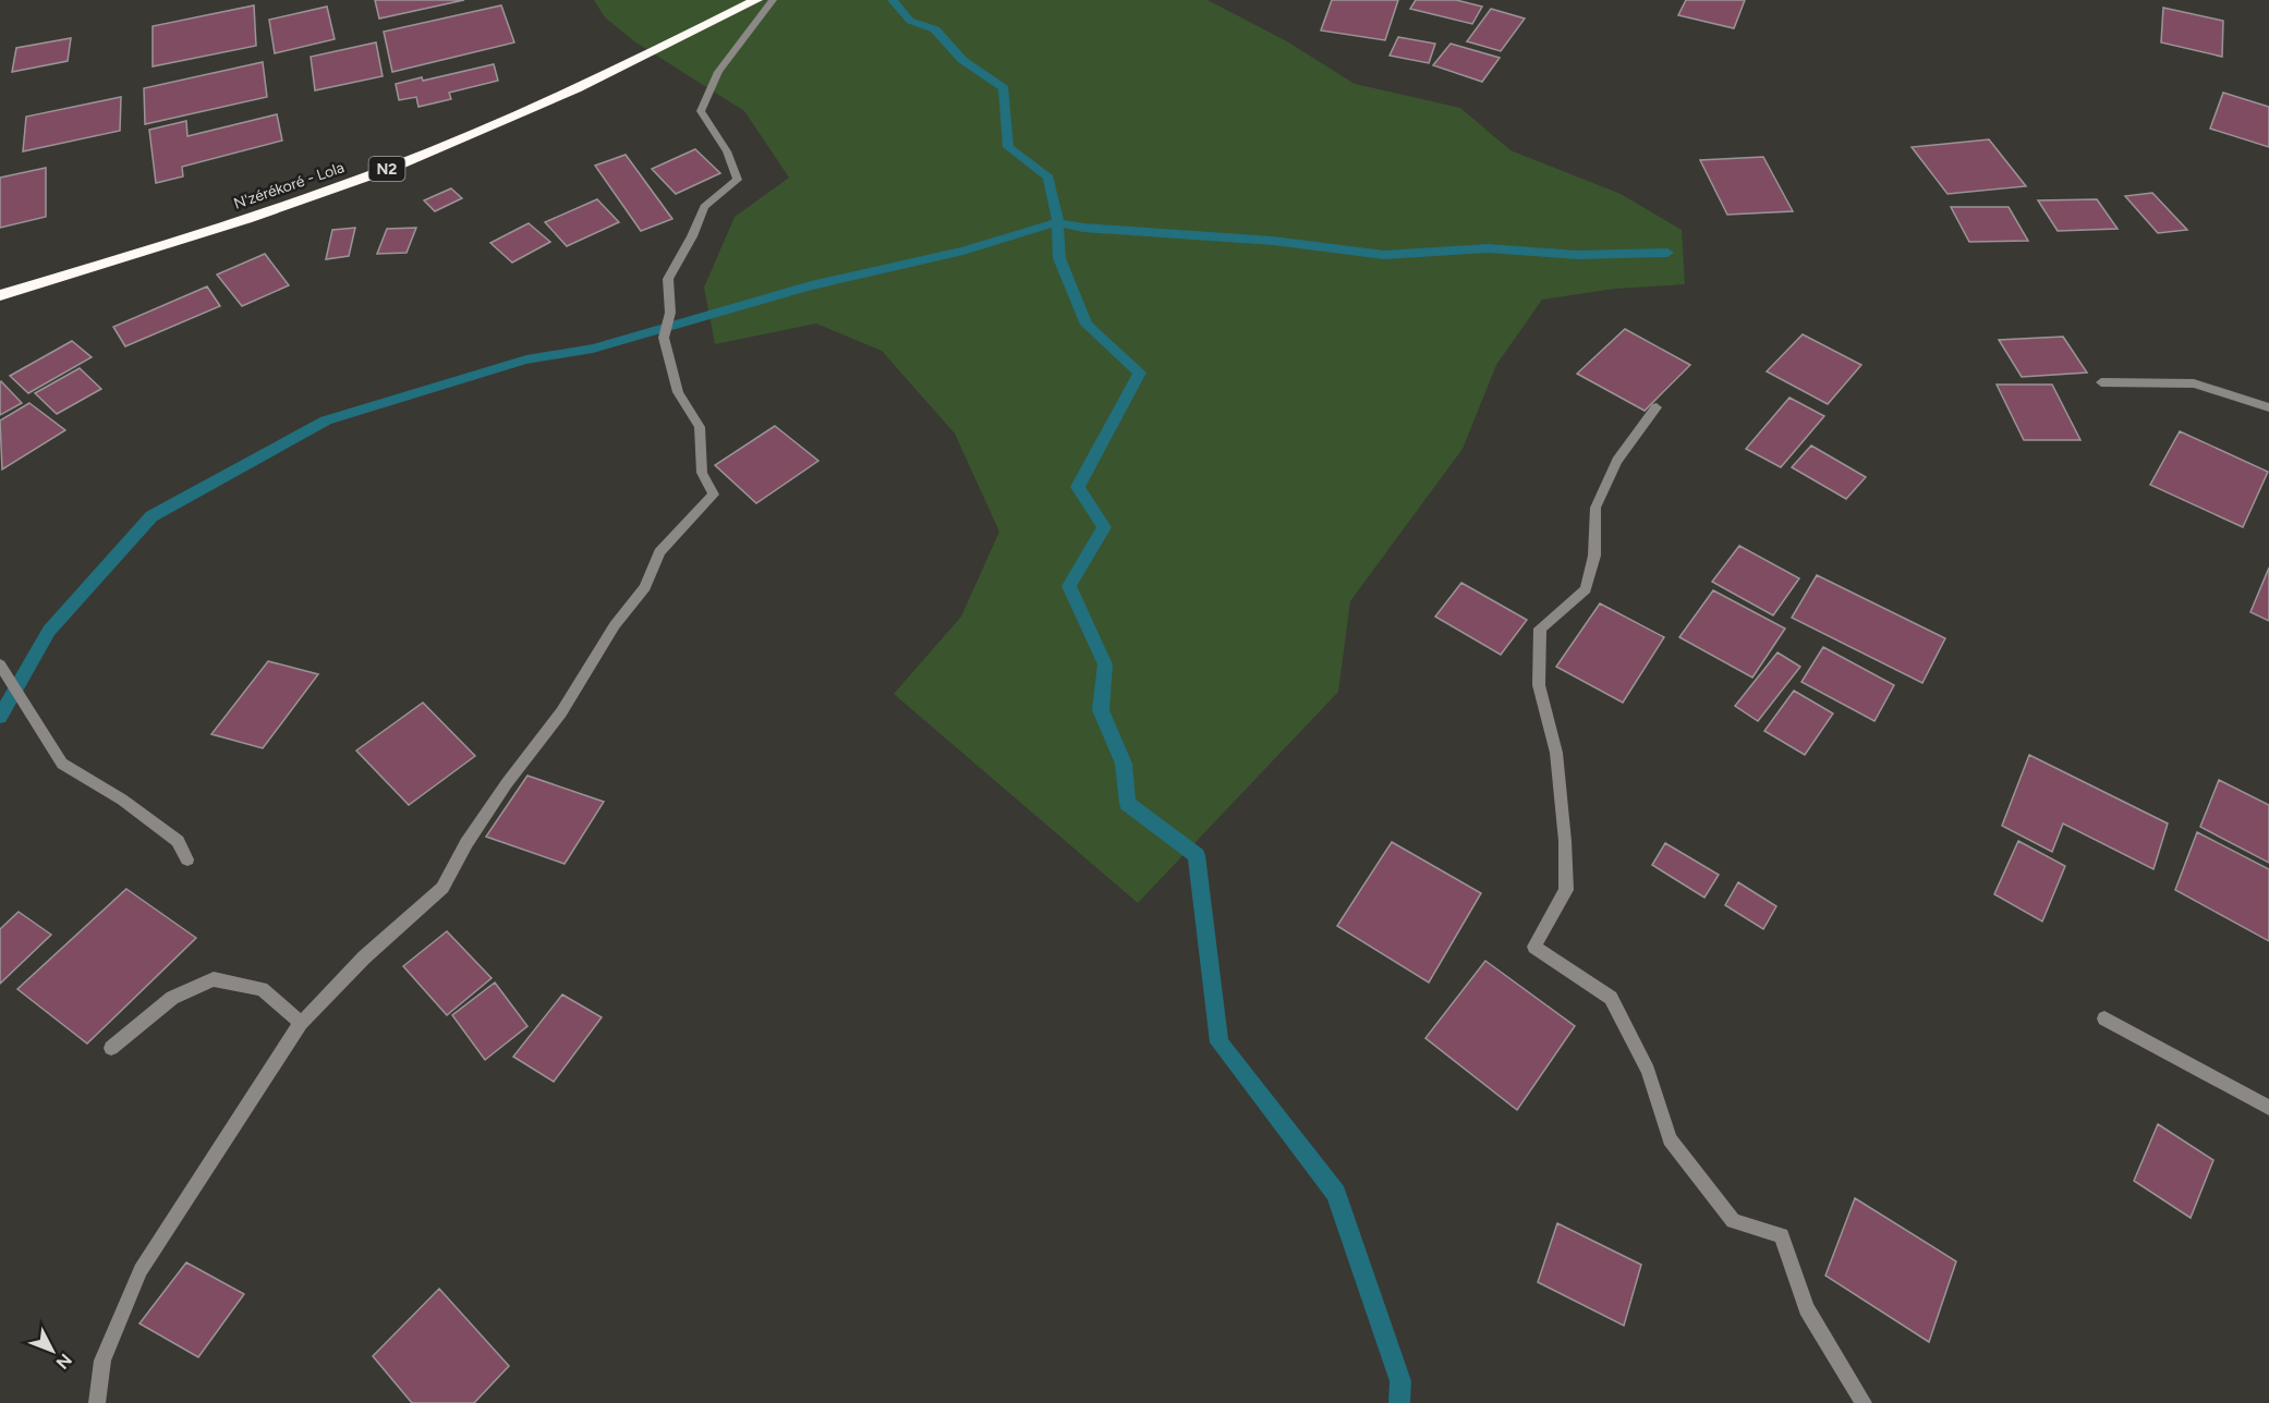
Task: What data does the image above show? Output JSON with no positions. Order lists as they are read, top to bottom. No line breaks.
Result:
{"streets":{"highway":["N2","N'zérékoré - Lola"]},"north":"bottom right"}
